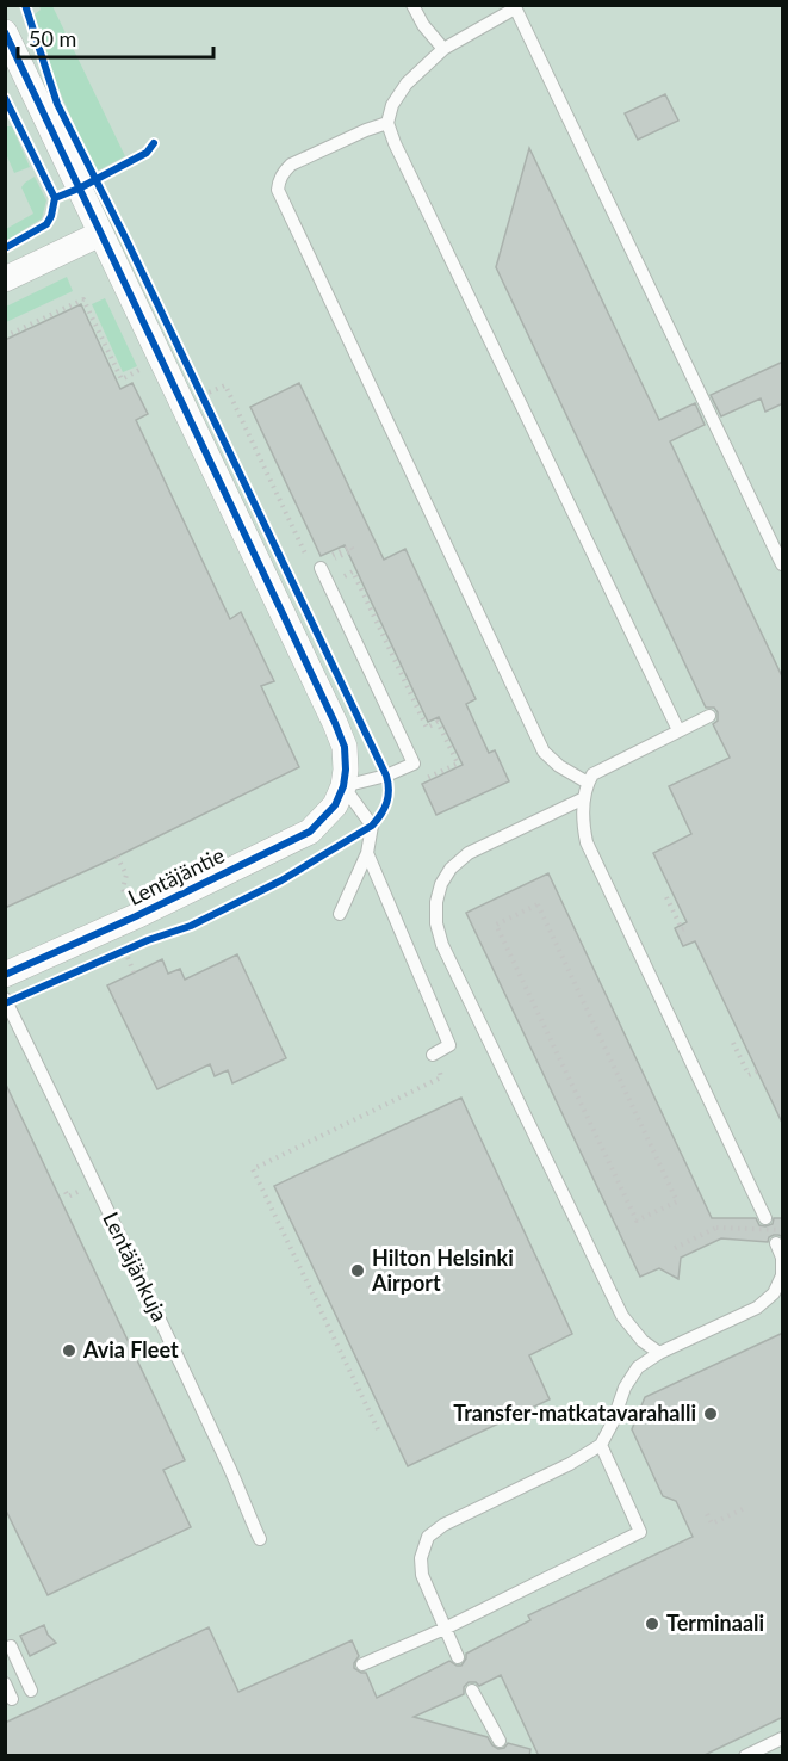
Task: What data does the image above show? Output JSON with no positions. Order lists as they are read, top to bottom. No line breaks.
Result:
{"streets":{"street":["Lentäjäntie"],"lane":["Lentäjänkuja"]},"places":["Hilton Helsinki Airport","Avia Fleet","Transfer-matkatavarahalli","Terminaali"],"scale_bar":"50 m"}
